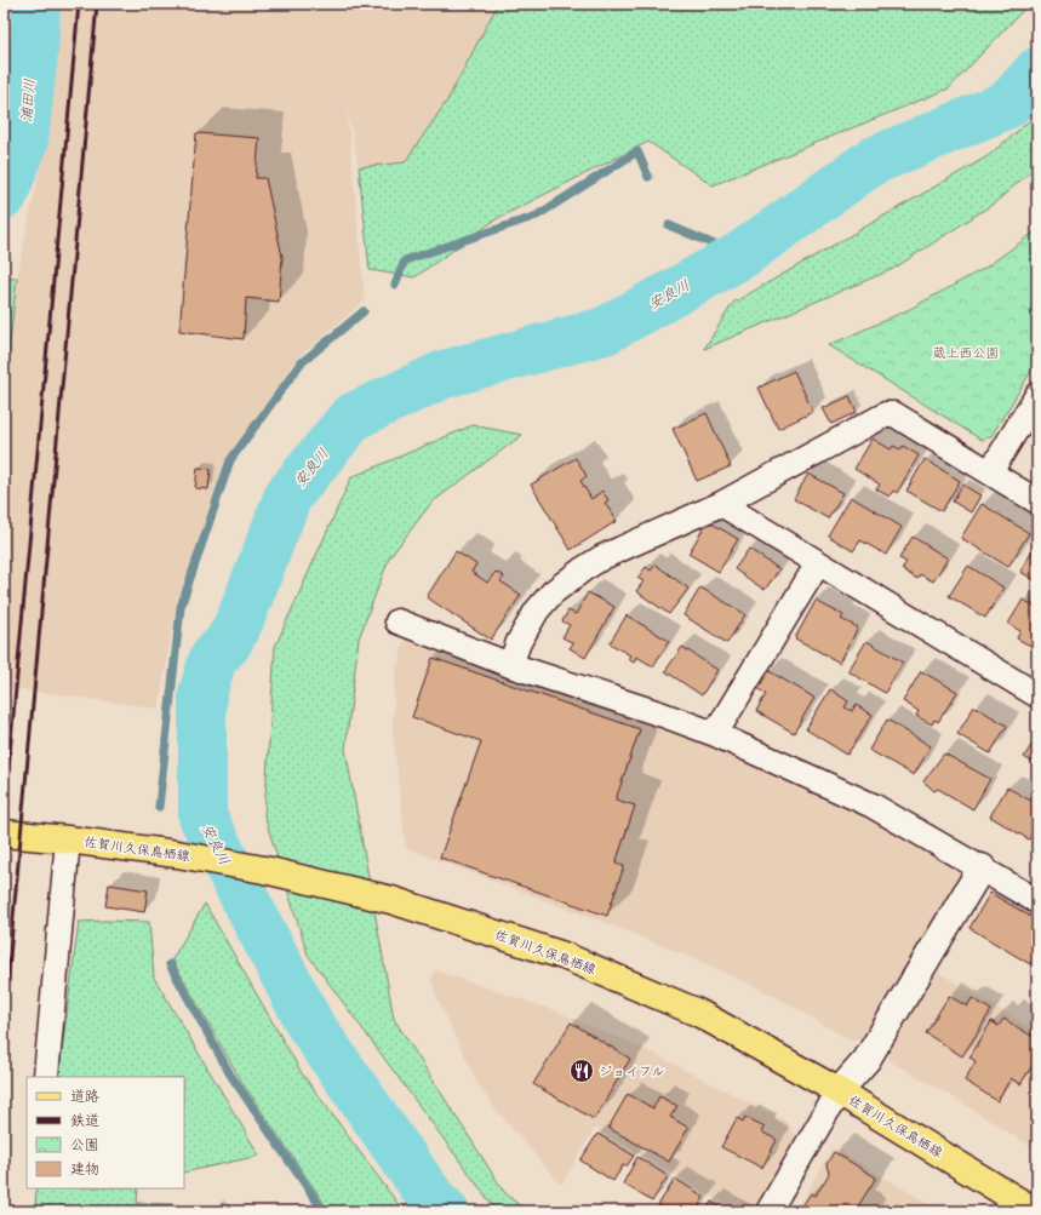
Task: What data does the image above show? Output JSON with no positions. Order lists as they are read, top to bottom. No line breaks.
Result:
{"streets":{"main road":["佐賀川久保鳥栖線"]},"water":["浦田川","安良川"],"parks":["蔵上西公園"],"places":{"restaurant":["ジョイフル"]},"legend":["道路","鉄道","公園","建物"]}
